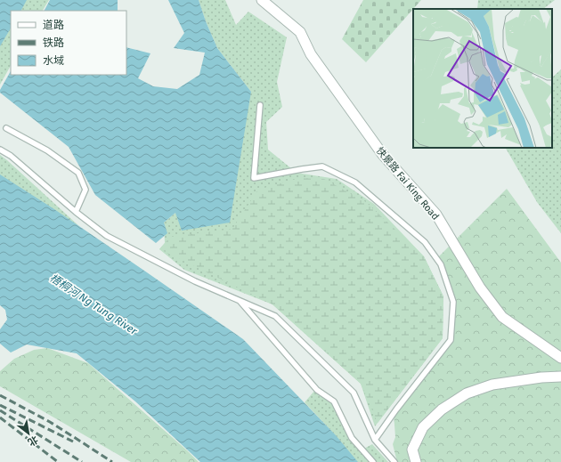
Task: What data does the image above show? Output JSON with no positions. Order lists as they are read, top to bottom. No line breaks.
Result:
{"streets":{"street":["快景路 Fai King Road"]},"water":["梧桐河 Ng Tung River"],"legend":["道路","铁路","水域"],"north":"bottom right"}
